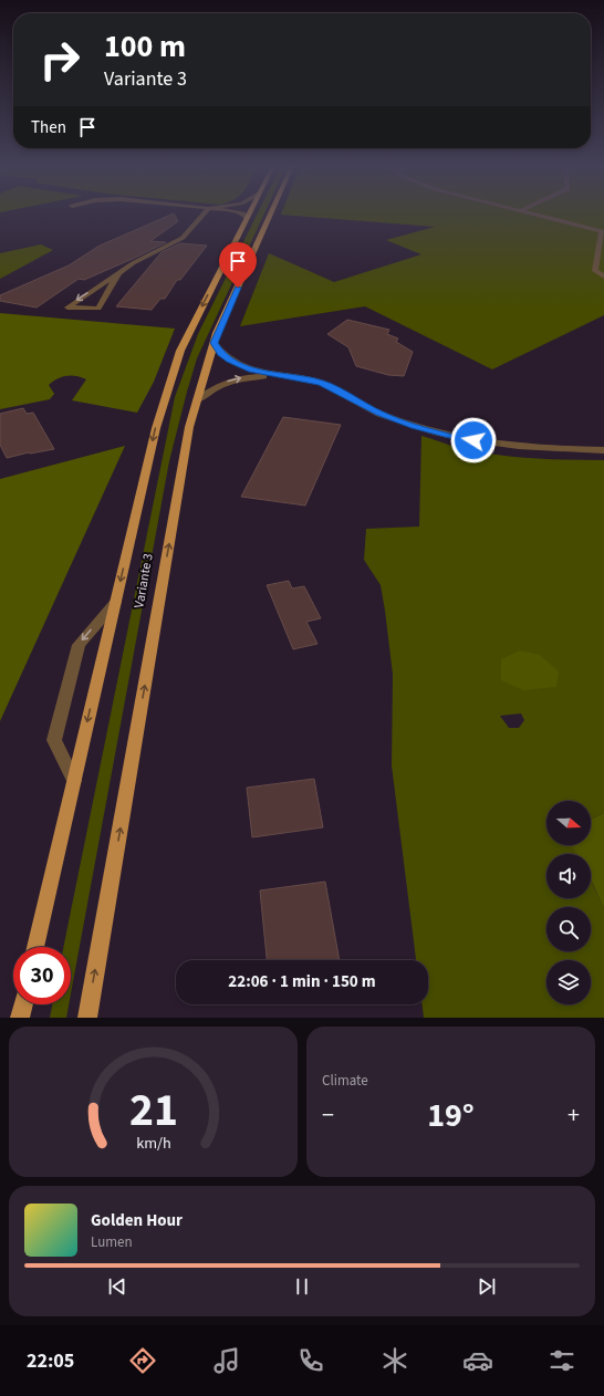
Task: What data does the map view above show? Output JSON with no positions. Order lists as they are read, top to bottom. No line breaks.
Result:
{"streets":{"main road":["Variante 3"]},"north":"right","page":{"turn":["100 m","Variante 3"],"then":"Then","limit":"30","trip":"22:06 · 1 min · 150 m","tile":"Climate","heat":["−","19°","+"],"song":["Golden Hour","Lumen"],"tabs":"22:05","gauge":["21","km/h"]}}
